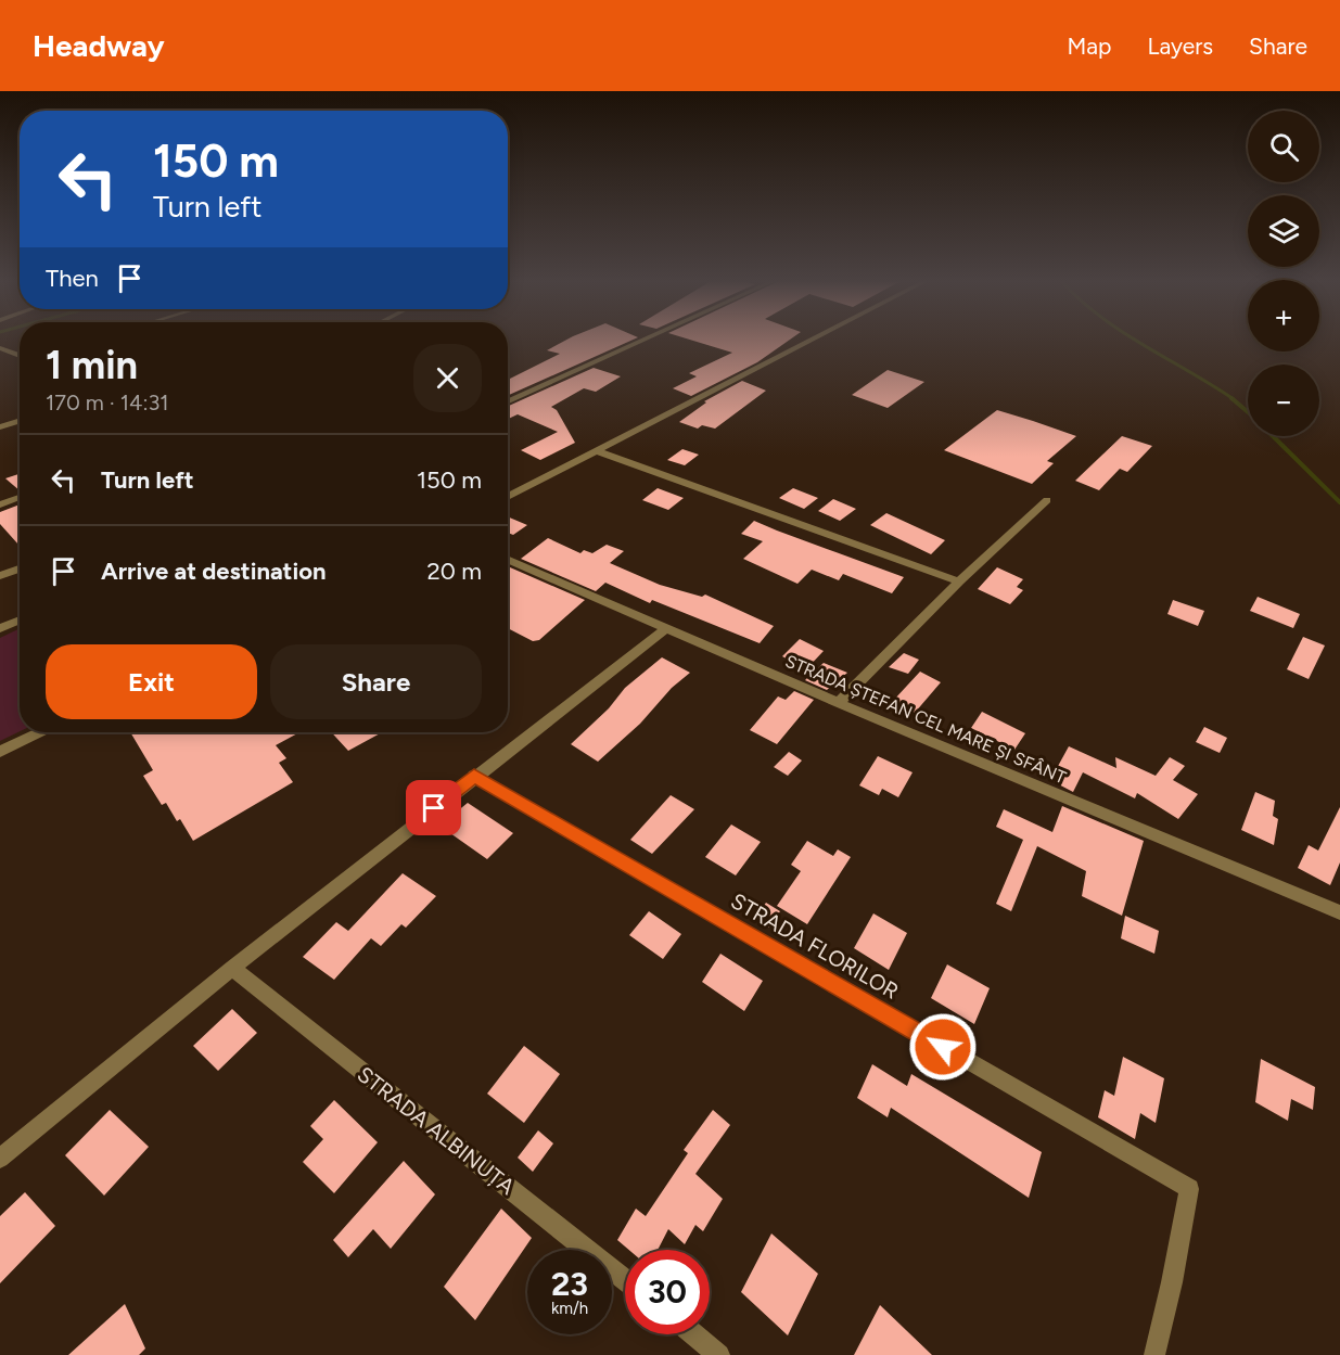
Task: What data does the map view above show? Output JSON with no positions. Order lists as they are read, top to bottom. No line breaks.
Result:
{"streets":{"street":["STRADA ȘTEFAN CEL MARE ȘI SFÂNT","STRADA FLORILOR","STRADA ALBINUȚA"]},"page":{"header":"Headway","nav":["Map","Layers","Share"],"map_buttons":["+","−"],"turn":["150 m","Turn left"],"then":"Then","heading":["1 min","170 m · 14:31"],"list":[{"name":"Turn left","value":"150 m"},{"name":"Arrive at destination","value":"20 m"}],"buttons":["Exit","Share"],"speed":"23 km/h","limit":"30"}}
